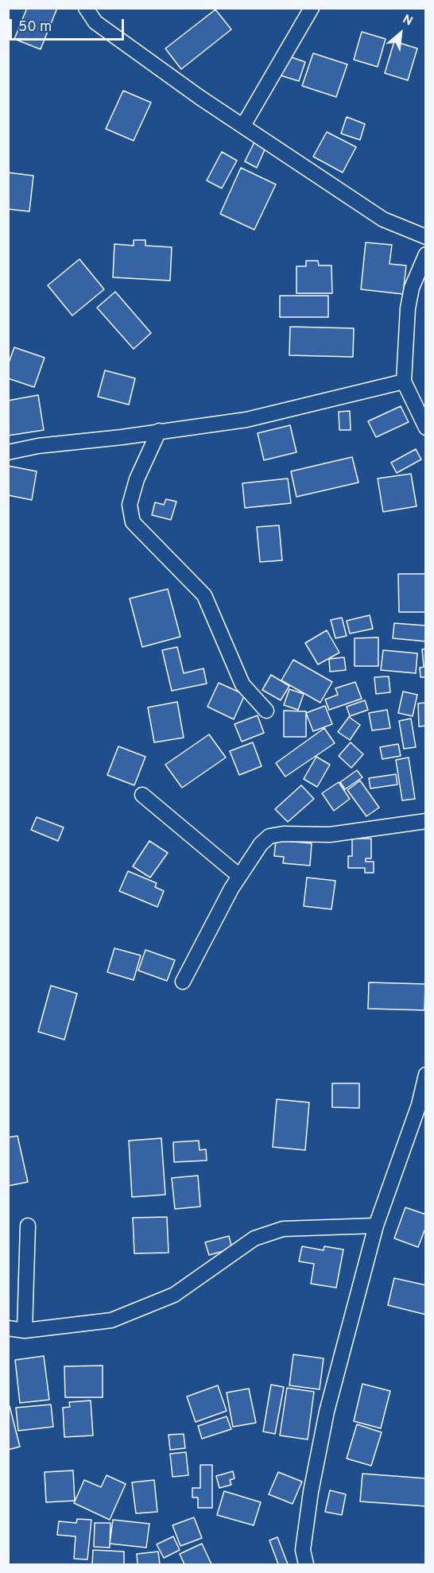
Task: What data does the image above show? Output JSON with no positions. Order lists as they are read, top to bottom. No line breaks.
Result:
{"scale_bar":"50 m","north":"top right"}
